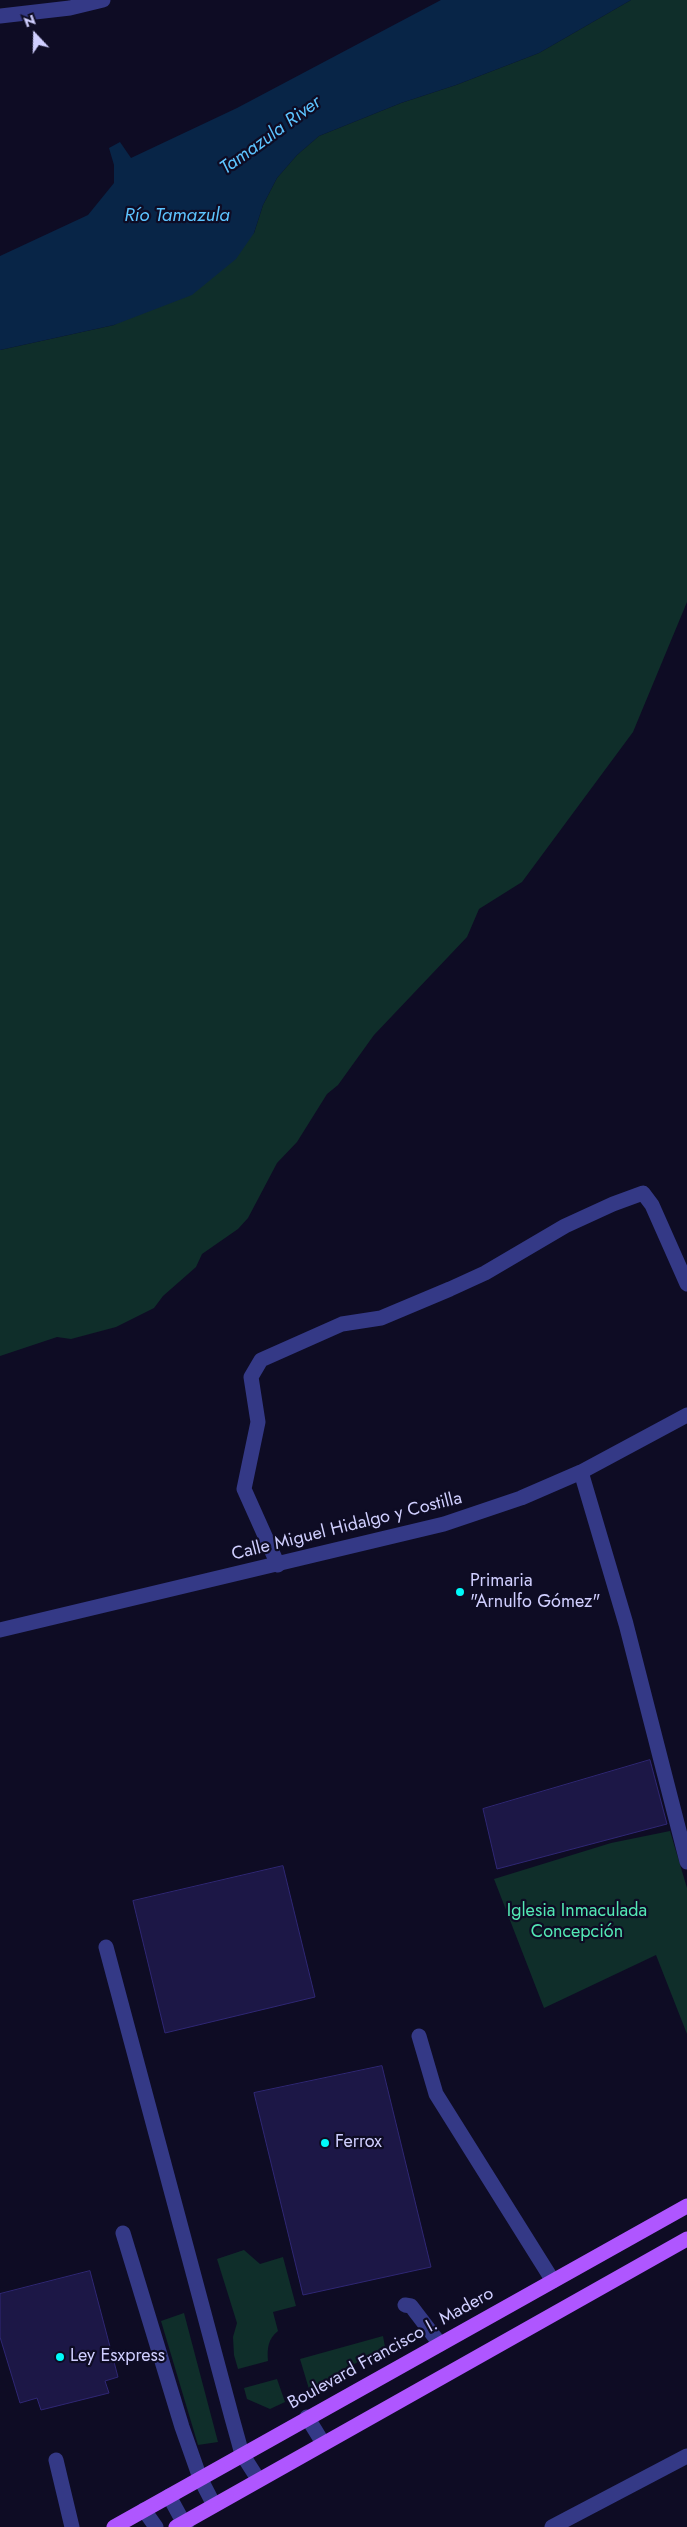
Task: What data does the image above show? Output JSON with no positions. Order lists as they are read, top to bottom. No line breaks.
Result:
{"streets":{"main road":["Boulevard Francisco I. Madero"],"street":["Calle Miguel Hidalgo y Costilla"]},"water":["Tamazula River","Río Tamazula"],"parks":["Iglesia Inmaculada Concepción"],"places":["Primaria \"Arnulfo Gómez\"","Ferrox","Ley Esxpress"],"north":"top"}
